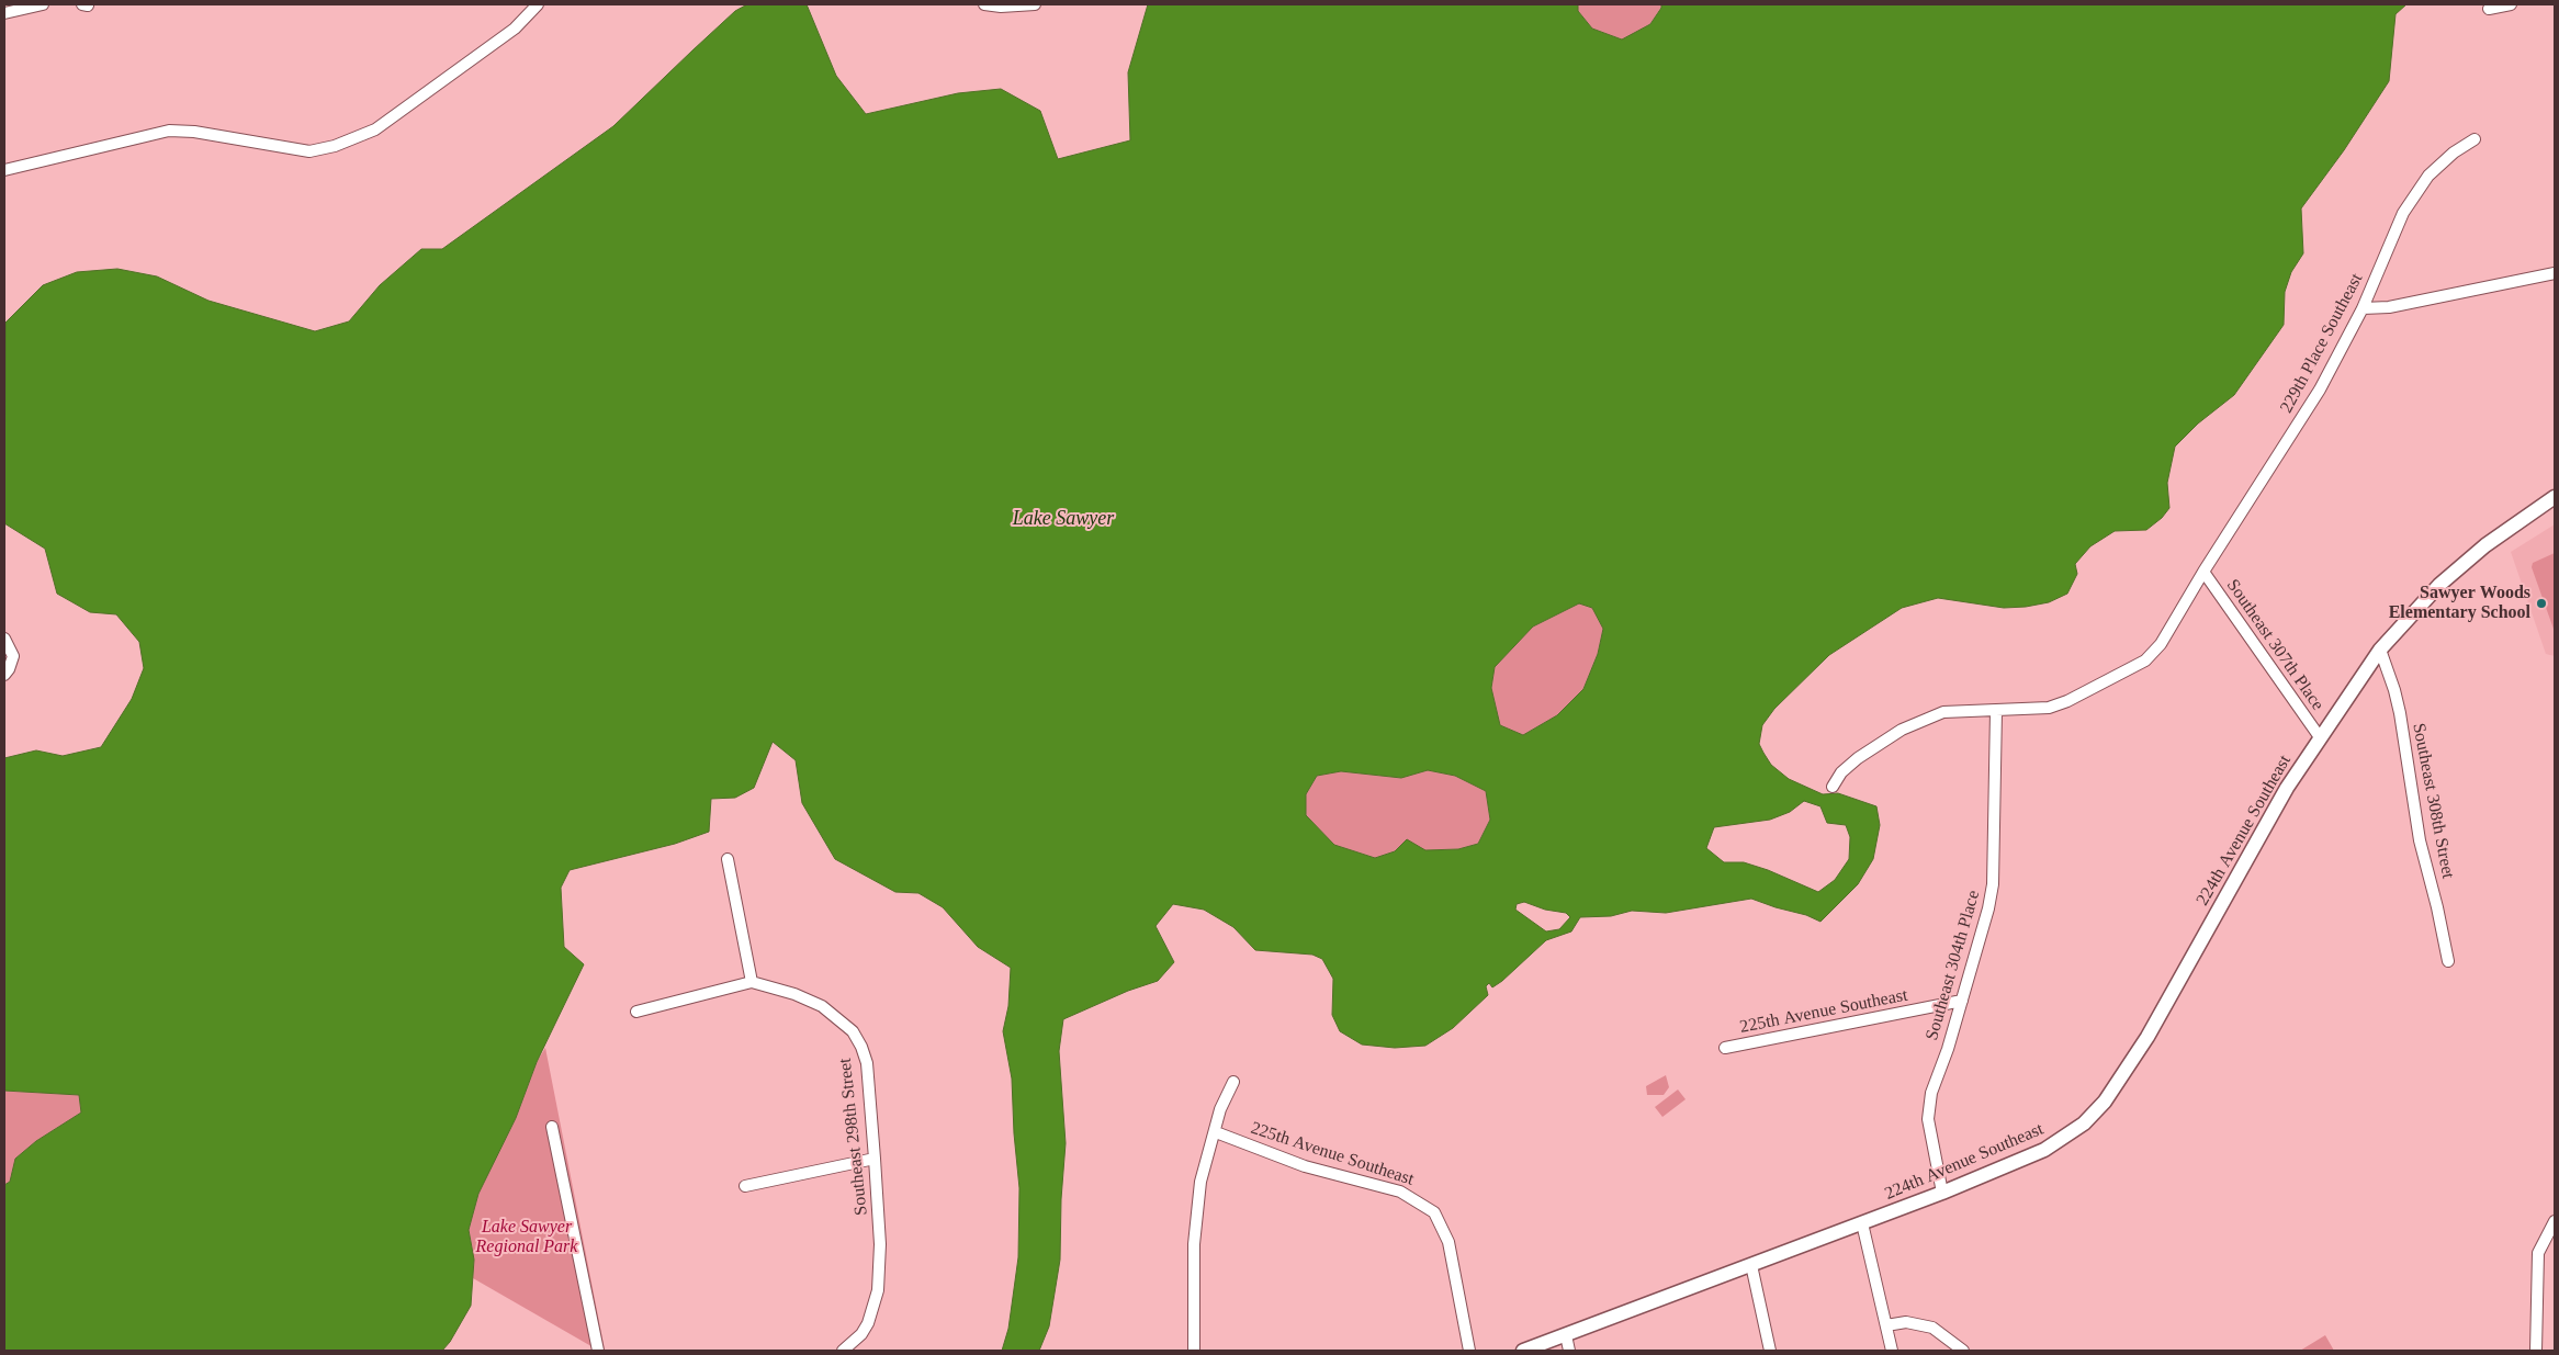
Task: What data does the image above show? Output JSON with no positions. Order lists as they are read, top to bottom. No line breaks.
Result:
{"streets":{"street":["229th Place Southeast","Southeast 307th Place","Southeast 308th Street","224th Avenue Southeast","Southeast 304th Place","225th Avenue Southeast","Southeast 298th Street"]},"crossings":[["229th Place Southeast","Southeast 307th Place"],["229th Place Southeast","Southeast 304th Place"],["Southeast 307th Place","224th Avenue Southeast"],["Southeast 308th Street","224th Avenue Southeast"],["224th Avenue Southeast","Southeast 304th Place"],["Southeast 304th Place","225th Avenue Southeast"]],"water":["Lake Sawyer"],"parks":["Lake Sawyer Regional Park"],"places":["Sawyer Woods Elementary School"]}
